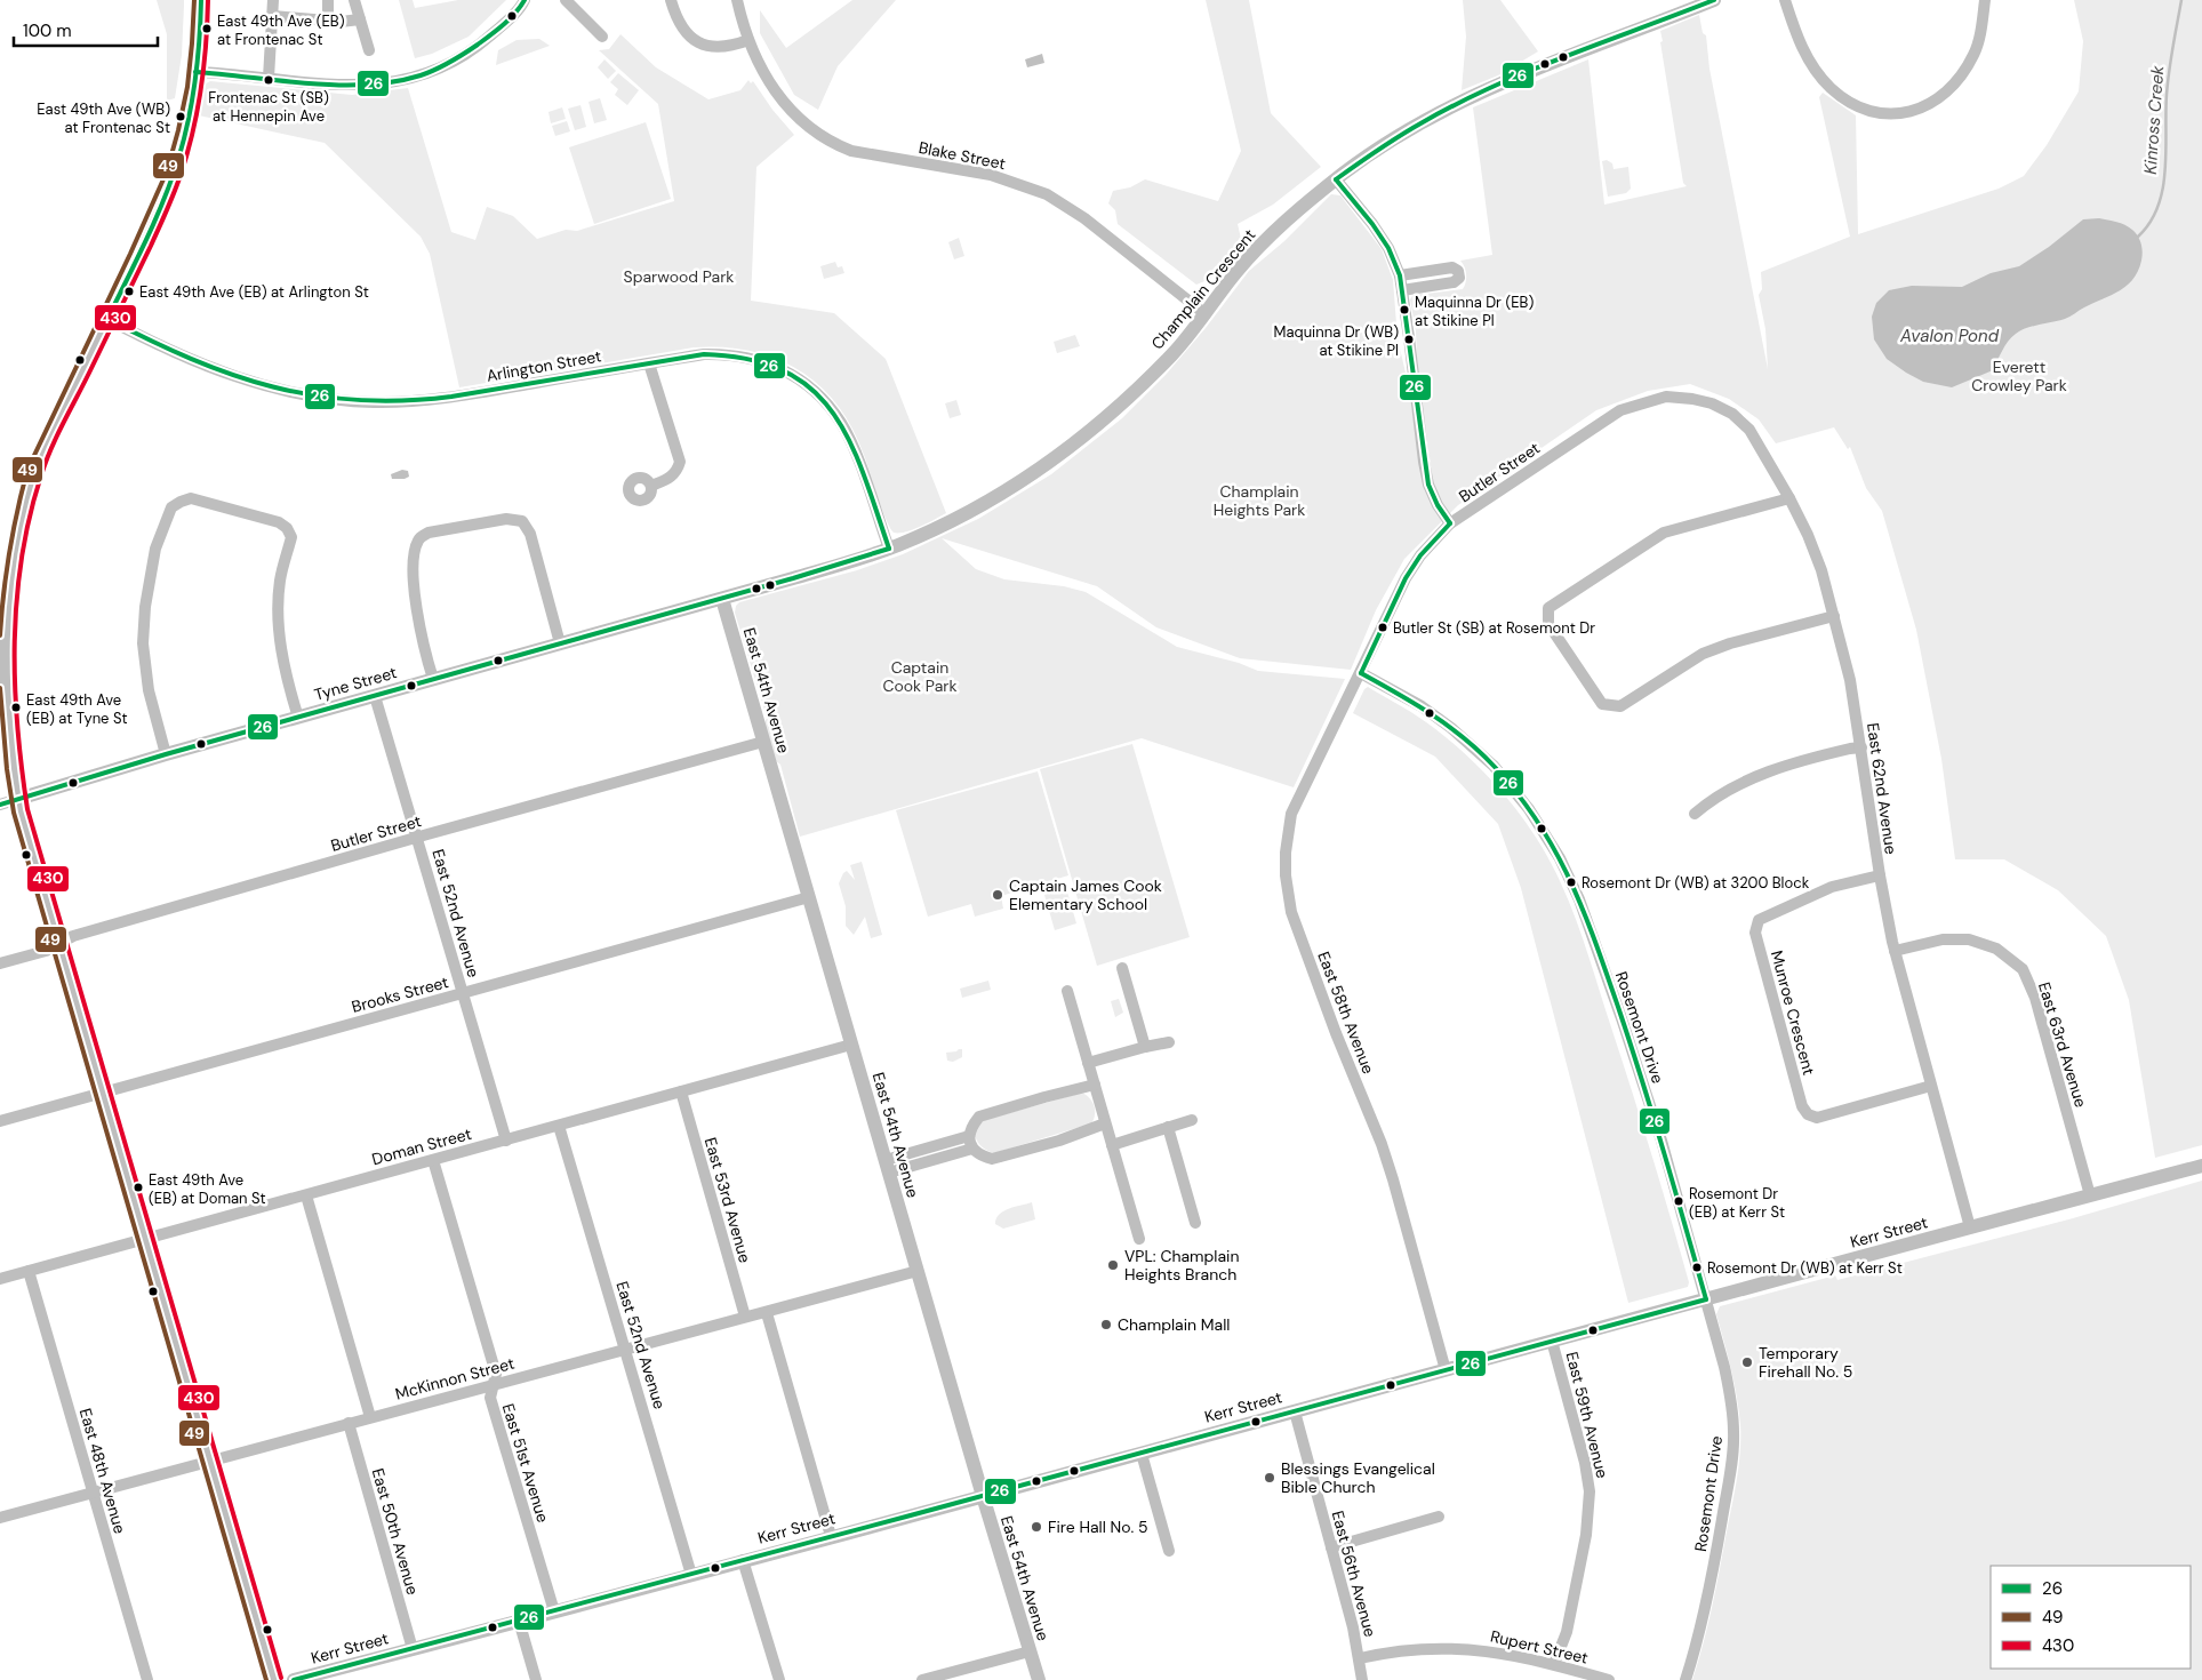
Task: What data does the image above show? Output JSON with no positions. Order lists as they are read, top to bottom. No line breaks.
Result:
{"streets":{"street":["Blake Street","Champlain Crescent","Arlington Street","Butler Street","Tyne Street","East 54th Avenue","East 62nd Avenue","East 52nd Avenue","Brooks Street","East 58th Avenue","Munroe Crescent","Rosemont Drive","East 63rd Avenue","Doman Street","East 53rd Avenue","Kerr Street","McKinnon Street","East 59th Avenue","East 51st Avenue","East 48th Avenue","East 50th Avenue","East 56th Avenue","Rupert Street"]},"crossings":[["Blake Street","Champlain Crescent"],["Champlain Crescent","Arlington Street"],["Champlain Crescent","Tyne Street"],["Champlain Crescent","East 54th Avenue"],["Butler Street","East 54th Avenue"],["Butler Street","East 62nd Avenue"],["Butler Street","East 52nd Avenue"],["Butler Street","East 58th Avenue"],["Butler Street","Rosemont Drive"],["Tyne Street","East 54th Avenue"],["Tyne Street","East 52nd Avenue"],["East 54th Avenue","Brooks Street"],["East 54th Avenue","Doman Street"],["East 54th Avenue","Kerr Street"],["East 54th Avenue","McKinnon Street"],["East 62nd Avenue","Munroe Crescent"],["East 62nd Avenue","East 63rd Avenue"],["East 62nd Avenue","Kerr Street"],["East 52nd Avenue","Brooks Street"],["East 52nd Avenue","Doman Street"],["East 52nd Avenue","Kerr Street"],["East 52nd Avenue","McKinnon Street"],["East 58th Avenue","Rosemont Drive"],["East 58th Avenue","Kerr Street"],["Rosemont Drive","Kerr Street"],["East 63rd Avenue","Kerr Street"],["Doman Street","East 53rd Avenue"],["Doman Street","East 51st Avenue"],["Doman Street","East 48th Avenue"],["East 53rd Avenue","McKinnon Street"],["Kerr Street","East 59th Avenue"],["Kerr Street","East 51st Avenue"],["Kerr Street","East 50th Avenue"],["Kerr Street","East 56th Avenue"],["McKinnon Street","East 51st Avenue"],["McKinnon Street","East 48th Avenue"],["McKinnon Street","East 50th Avenue"],["East 59th Avenue","Rupert Street"],["East 56th Avenue","Rupert Street"]],"water":["Kinross Creek","Avalon Pond"],"parks":["Sparwood Park","Everett Crowley Park","Champlain Heights Park","Captain Cook Park"],"places":["East 49th Ave (EB) at Frontenac St","Frontenac St (SB) at Hennepin Ave","East 49th Ave (WB) at Frontenac St","East 49th Ave (EB) at Arlington St","Maquinna Dr (EB) at Stikine Pl","Maquinna Dr (WB) at Stikine Pl","Butler St (SB) at Rosemont Dr","East 49th Ave (EB) at Tyne St","Rosemont Dr (WB) at 3200 Block","Captain James Cook Elementary School","East 49th Ave (EB) at Doman St","Rosemont Dr (EB) at Kerr St","VPL: Champlain Heights Branch","Rosemont Dr (WB) at Kerr St","Champlain Mall","Temporary Firehall No. 5","Blessings Evangelical Bible Church","Fire Hall No. 5"],"lines":["transit line 26","transit line 49","transit line 430"],"legend":["26","49","430"],"scale_bar":"100 m"}
